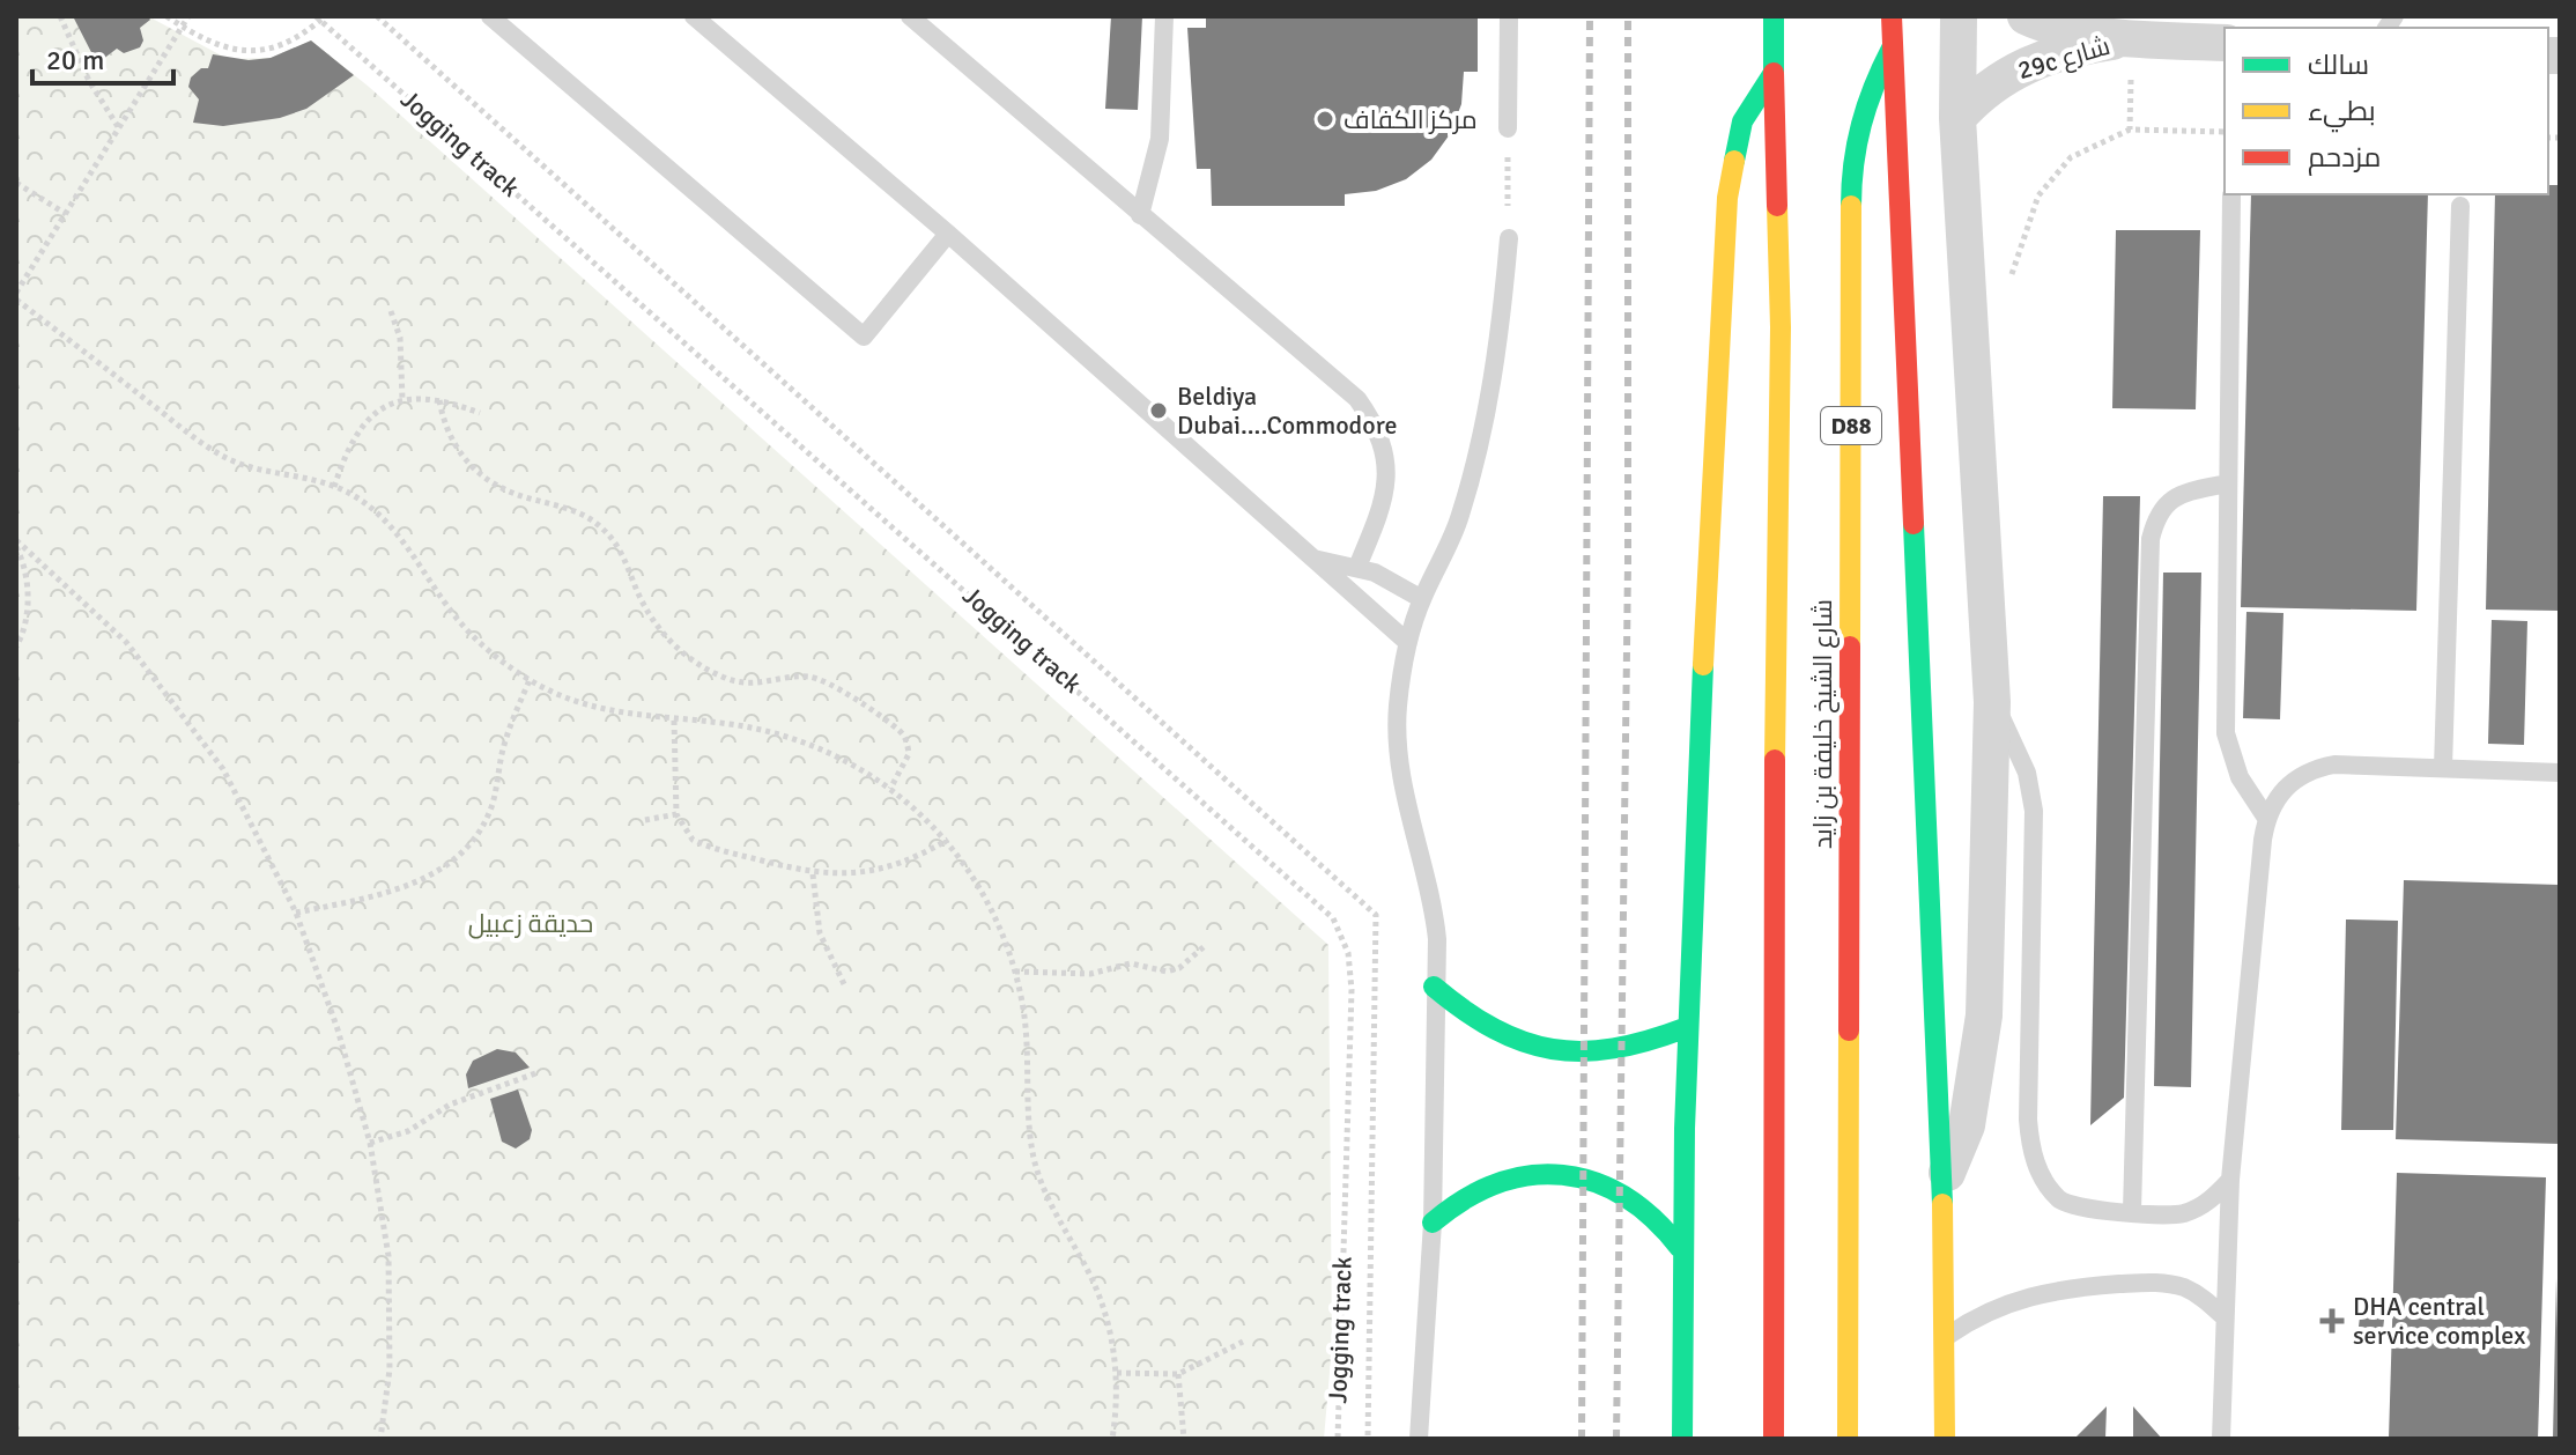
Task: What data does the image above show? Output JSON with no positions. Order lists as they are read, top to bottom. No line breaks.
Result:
{"streets":{"main road":["D88","شارع الشيخ خليفة بن زايد"],"street":["29c شارع"],"path":["Jogging track"]},"parks":["حديقة زعبيل"],"places":{"other":["مركز الكفاف","Beldiya Dubai....Commodore"],"health":["DHA central service complex"]},"legend":["سالك","بطيء","مزدحم"],"scale_bar":"20 m"}
